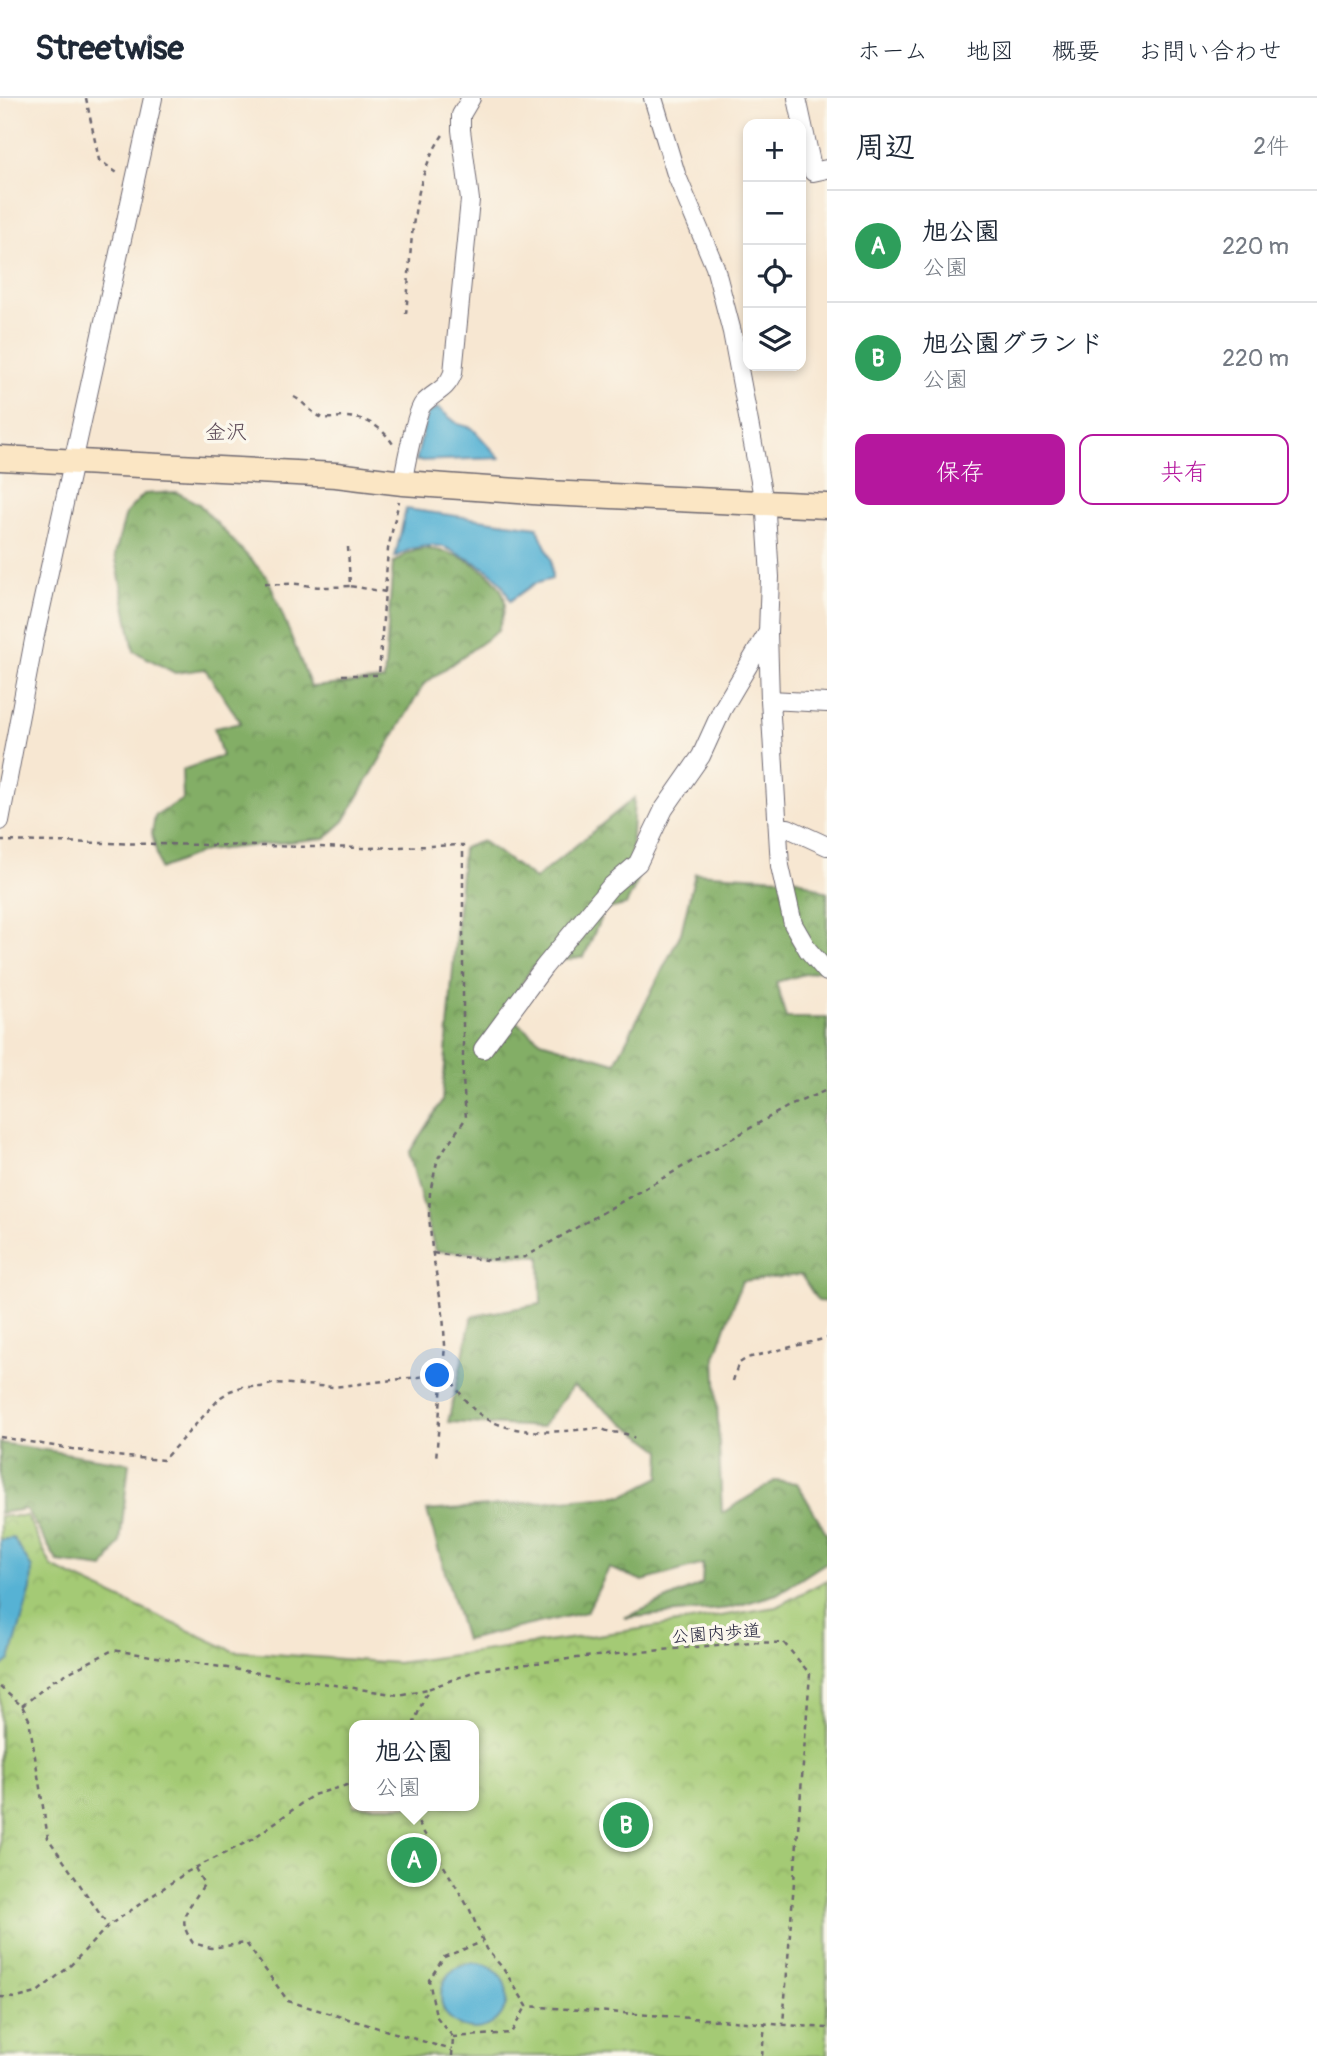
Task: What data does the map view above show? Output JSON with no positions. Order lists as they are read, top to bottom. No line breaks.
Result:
{"streets":{"path":["公園内歩道"]},"districts":["金沢"],"page":{"header":"Streetwise","nav":["ホーム","地図","概要","お問い合わせ"],"heading":["周辺","2件"],"map_buttons":["+","−"],"list":[{"mark":"A","name":"旭公園","note":"公園","value":"220 m"},{"mark":"B","name":"旭公園グランド","note":"公園","value":"220 m"}],"buttons":["保存","共有"],"popup":["旭公園","公園"],"pins":["B","A"]}}
